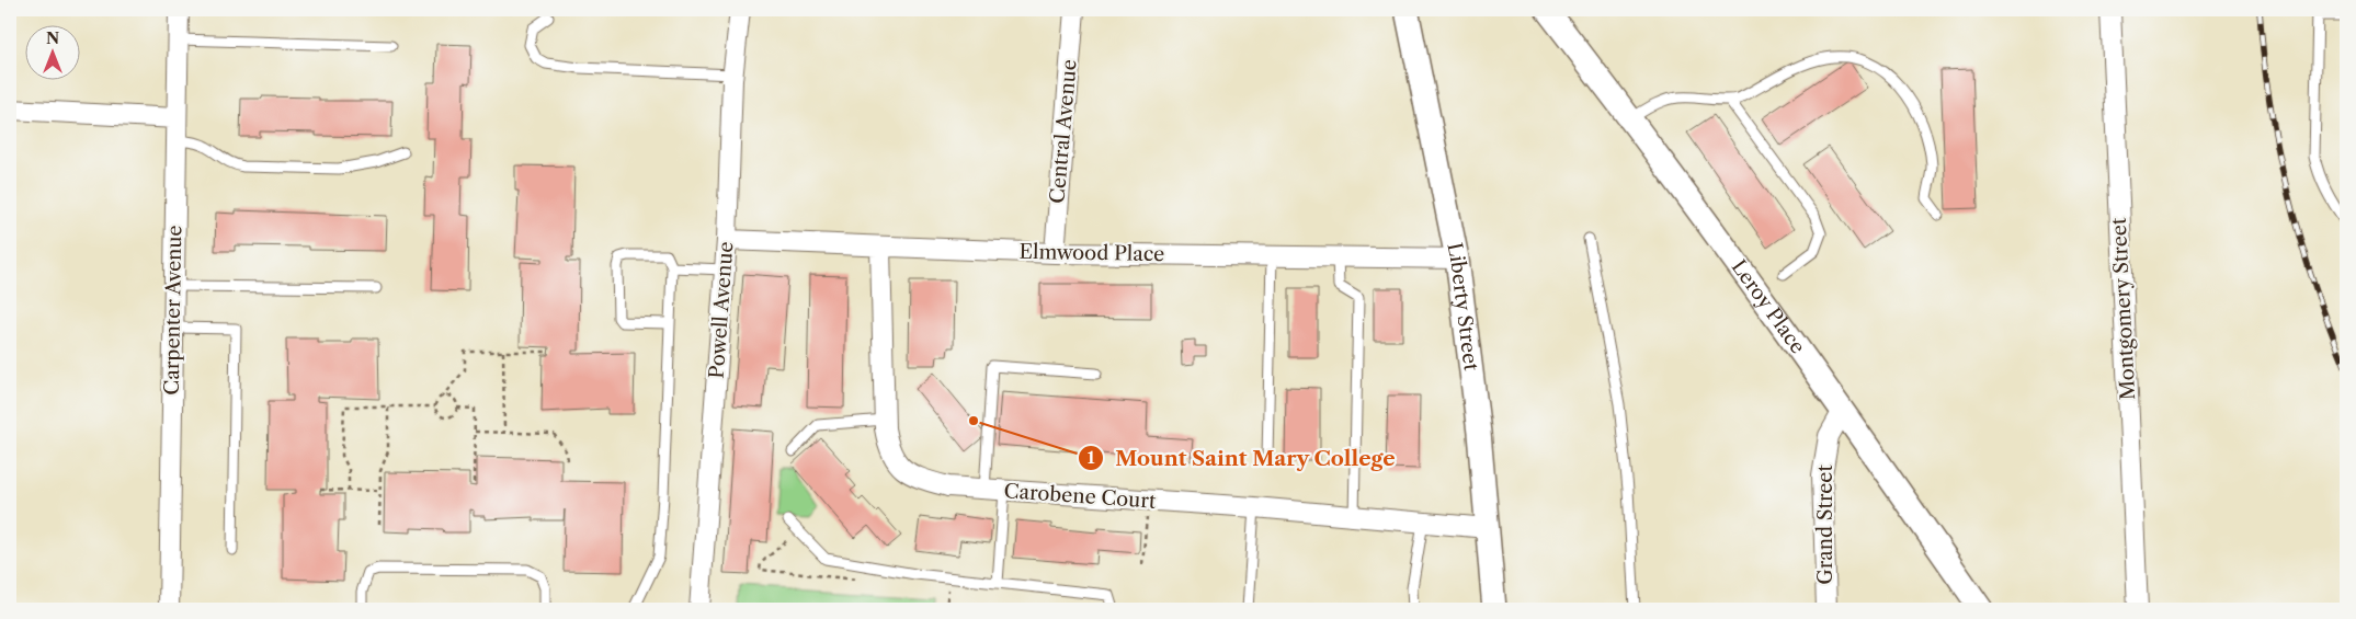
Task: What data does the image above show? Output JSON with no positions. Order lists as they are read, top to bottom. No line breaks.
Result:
{"streets":{"street":["Central Avenue","Elmwood Place","Leroy Place","Liberty Street","Montgomery Street","Carpenter Avenue","Powell Avenue","Carobene Court","Grand Street"]},"crossings":[["Central Avenue","Elmwood Place"],["Elmwood Place","Liberty Street"],["Elmwood Place","Powell Avenue"],["Elmwood Place","Carobene Court"],["Leroy Place","Grand Street"],["Liberty Street","Carobene Court"]],"places":["Mount Saint Mary College"],"north":"top"}
